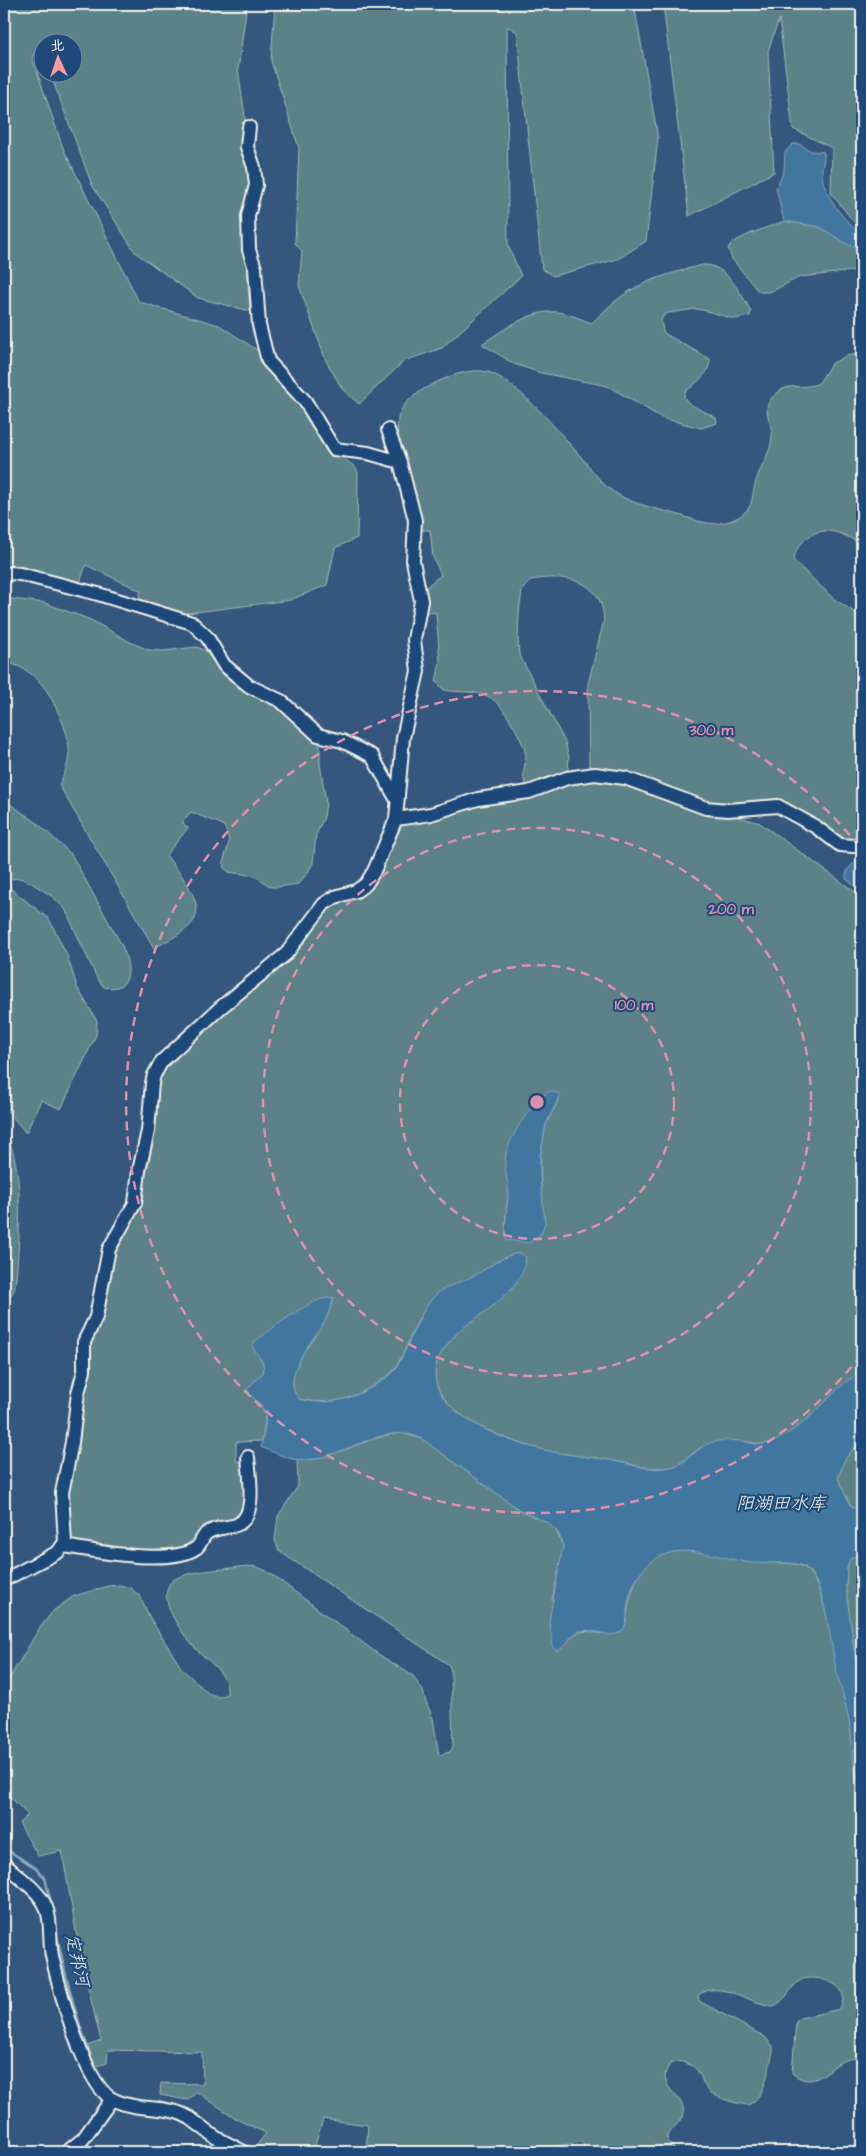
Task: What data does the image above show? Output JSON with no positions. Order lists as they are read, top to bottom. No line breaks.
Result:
{"water":["阳湖田水库","定邦河"],"north":"top","rings":["300 m","200 m","100 m"]}
